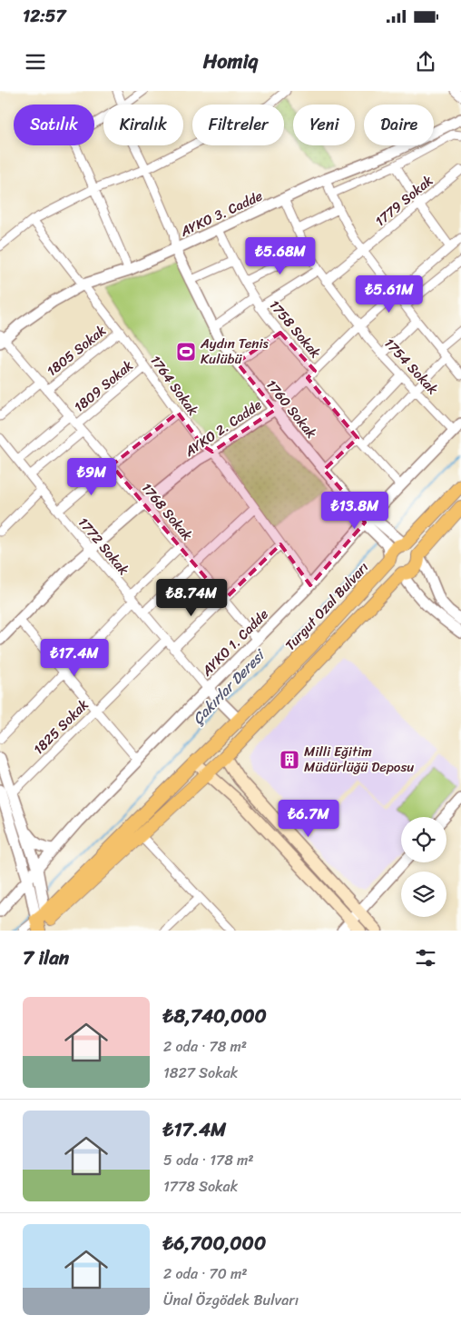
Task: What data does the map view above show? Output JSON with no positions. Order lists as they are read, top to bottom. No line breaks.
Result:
{"streets":{"main road":["Turgut Ozal Bulvarı"],"street":["1779 Sokak","AYKO 3. Cadde","1758 Sokak","1805 Sokak","1754 Sokak","1764 Sokak","1809 Sokak","1760 Sokak","AYKO 2. Cadde","1768 Sokak","1772 Sokak","AYKO 1. Cadde","1825 Sokak"]},"crossings":[["1779 Sokak","1754 Sokak"],["AYKO 3. Cadde","1758 Sokak"],["AYKO 3. Cadde","1754 Sokak"],["AYKO 3. Cadde","1764 Sokak"],["AYKO 3. Cadde","1760 Sokak"],["AYKO 3. Cadde","1768 Sokak"],["1758 Sokak","AYKO 2. Cadde"],["1758 Sokak","AYKO 1. Cadde"],["1805 Sokak","1764 Sokak"],["1805 Sokak","1768 Sokak"],["1754 Sokak","AYKO 2. Cadde"],["1754 Sokak","AYKO 1. Cadde"],["1764 Sokak","1809 Sokak"],["1764 Sokak","AYKO 2. Cadde"],["1764 Sokak","AYKO 1. Cadde"],["1809 Sokak","1768 Sokak"],["1760 Sokak","AYKO 2. Cadde"],["1760 Sokak","AYKO 1. Cadde"],["AYKO 2. Cadde","1768 Sokak"],["AYKO 2. Cadde","1772 Sokak"],["1768 Sokak","AYKO 1. Cadde"],["1772 Sokak","AYKO 1. Cadde"],["1772 Sokak","1825 Sokak"]],"water":["Çakırlar Deresi"],"places":{"sports":["Aydın Tenis Kulübü"],"building":["Milli Eğitim Müdürlüğü Deposu"]},"page":{"status":"12:57","header":"Homiq","chip":["Satılık","Kiralık","Filtreler","Yeni","Daire"],"price":["₺5.68M","₺5.61M","₺9M","₺13.8M","₺8.74M","₺17.4M","₺6.7M"],"heading":"7 ilan","list":[{"name":"₺8,740,000","note":"2 oda · 78 m² · 1827 Sokak"},{"name":"₺17.4M","note":"5 oda · 178 m² · 1778 Sokak"},{"name":"₺6,700,000","note":"2 oda · 70 m² · Ünal Özgödek Bulvarı"}]}}
